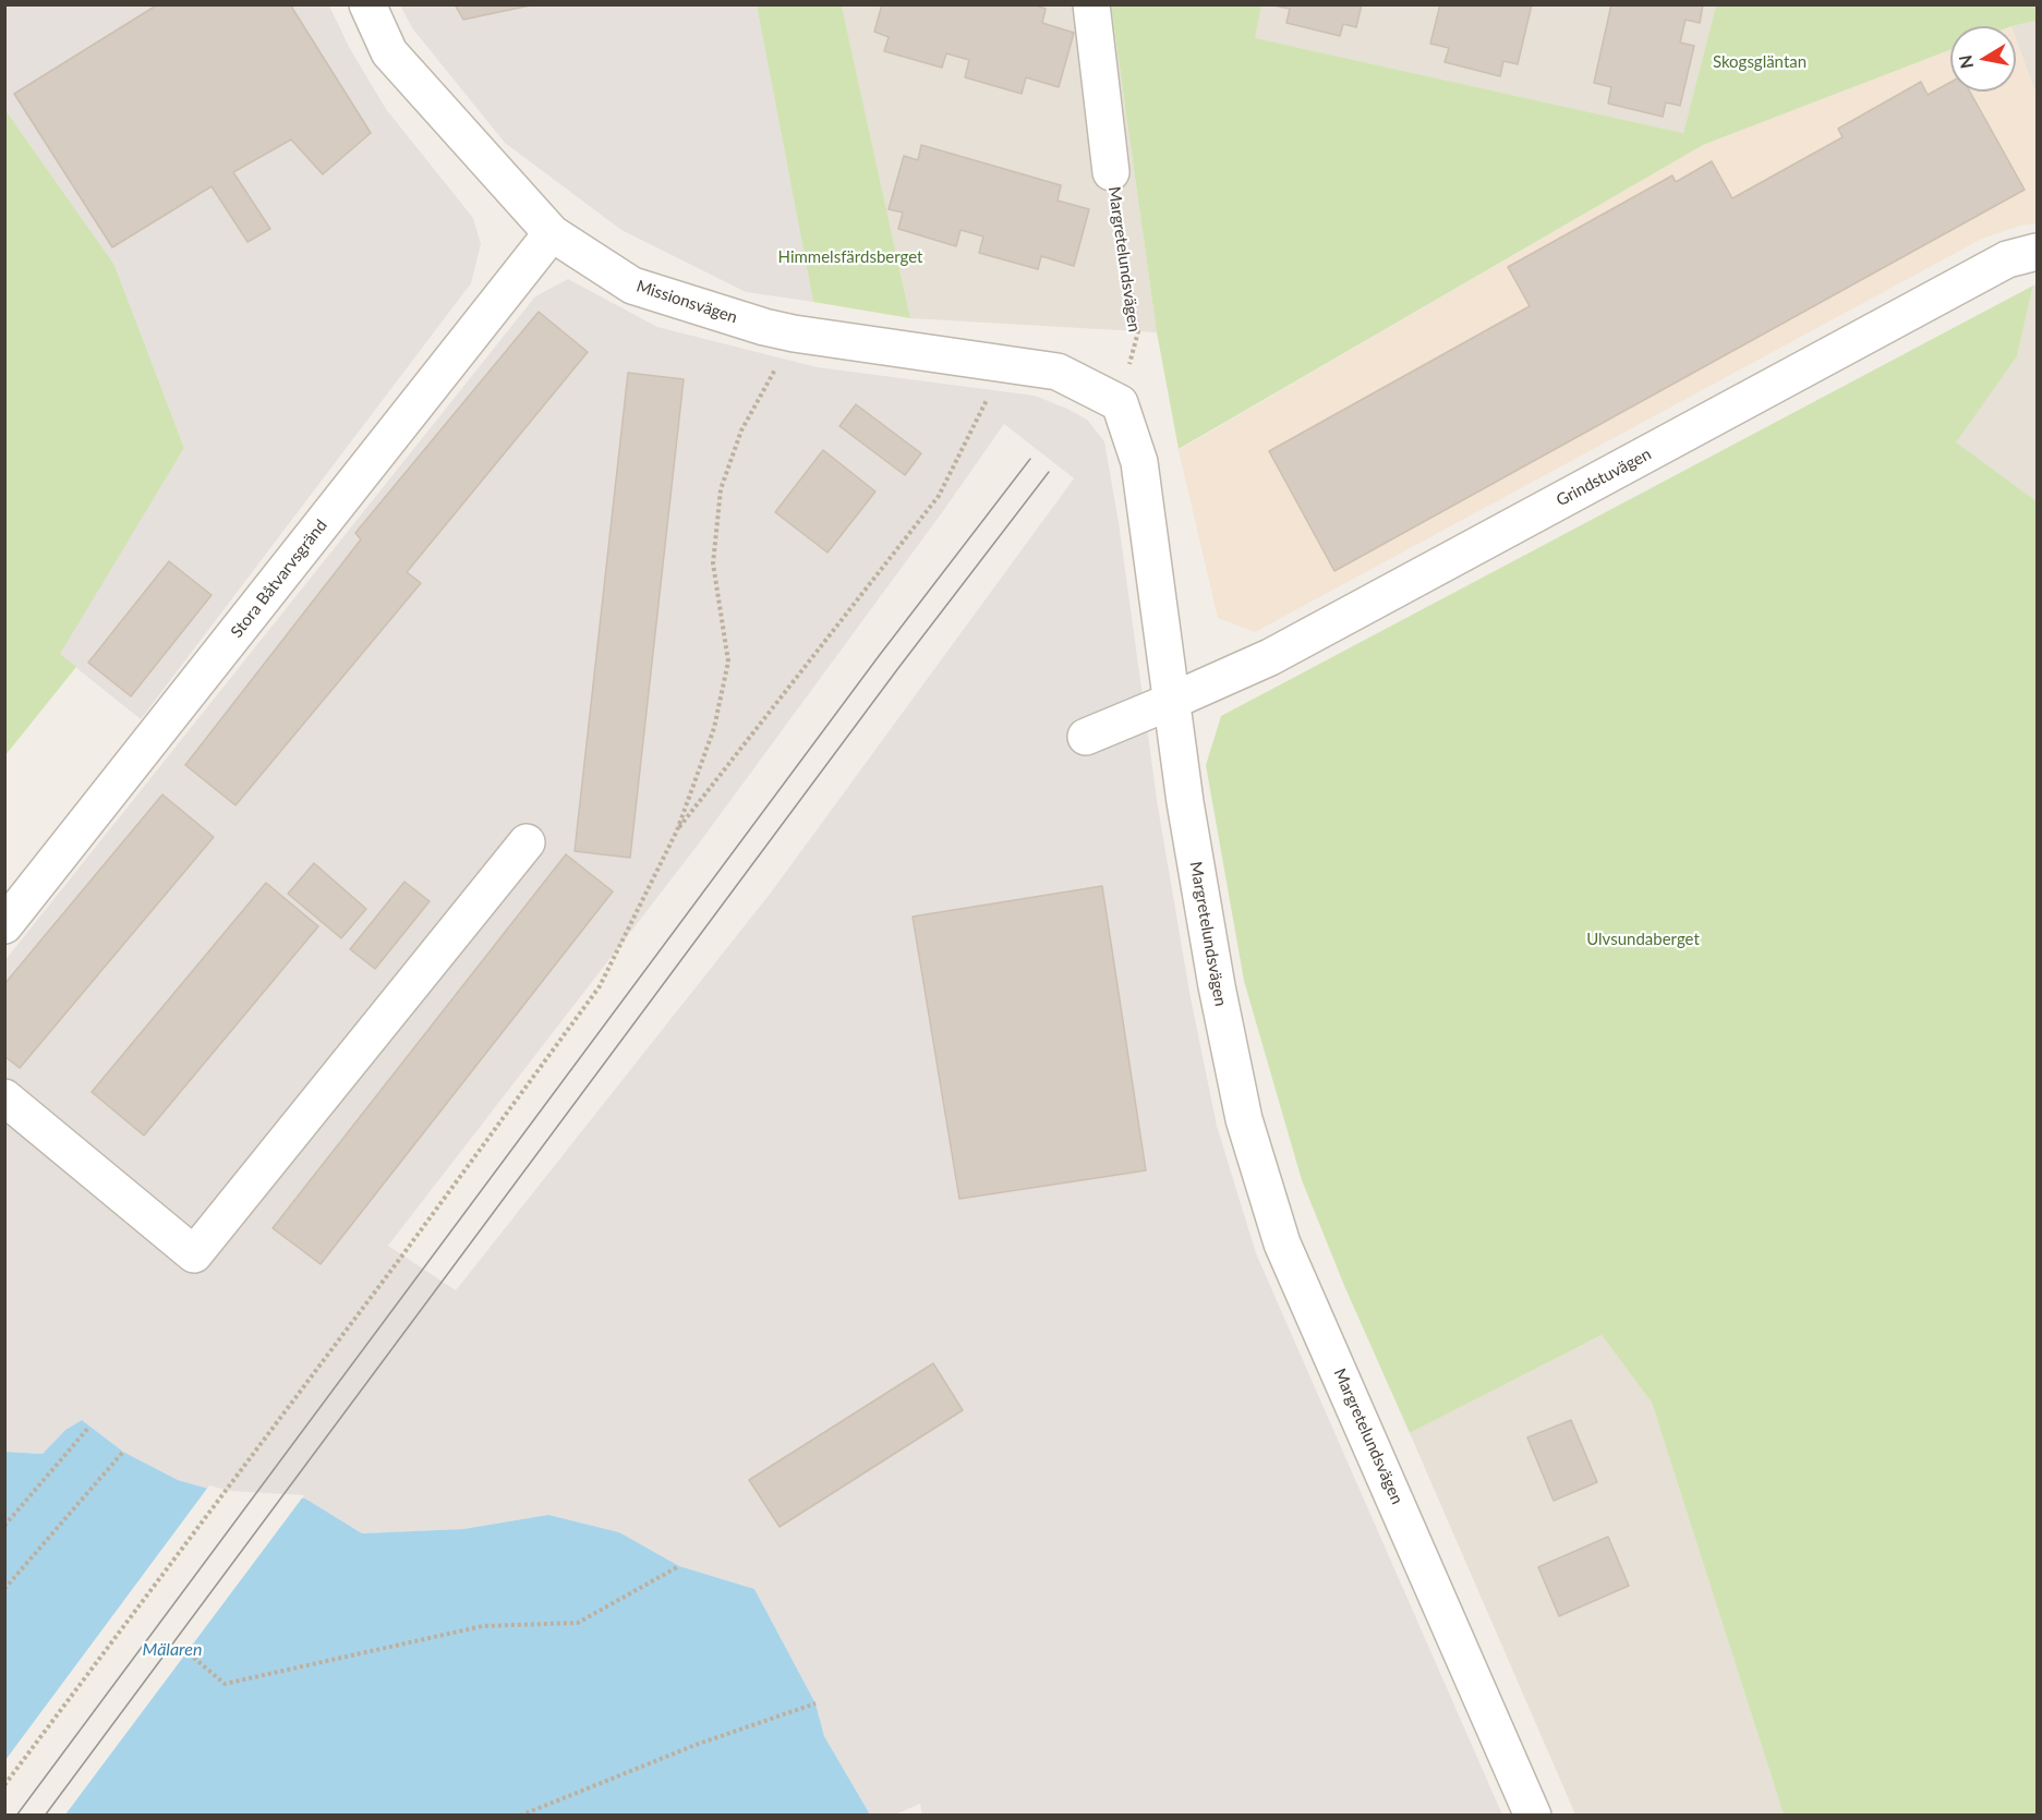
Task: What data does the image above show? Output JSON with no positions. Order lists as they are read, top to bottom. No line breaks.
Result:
{"streets":{"street":["Margretelundsvägen","Missionsvägen","Grindstuvägen","Stora Båtvarvsgränd"]},"crossings":[["Margretelundsvägen","Missionsvägen"],["Margretelundsvägen","Grindstuvägen"],["Missionsvägen","Stora Båtvarvsgränd"]],"water":["Mälaren"],"parks":["Skogsgläntan","Himmelsfärdsberget","Ulvsundaberget"],"north":"left"}
